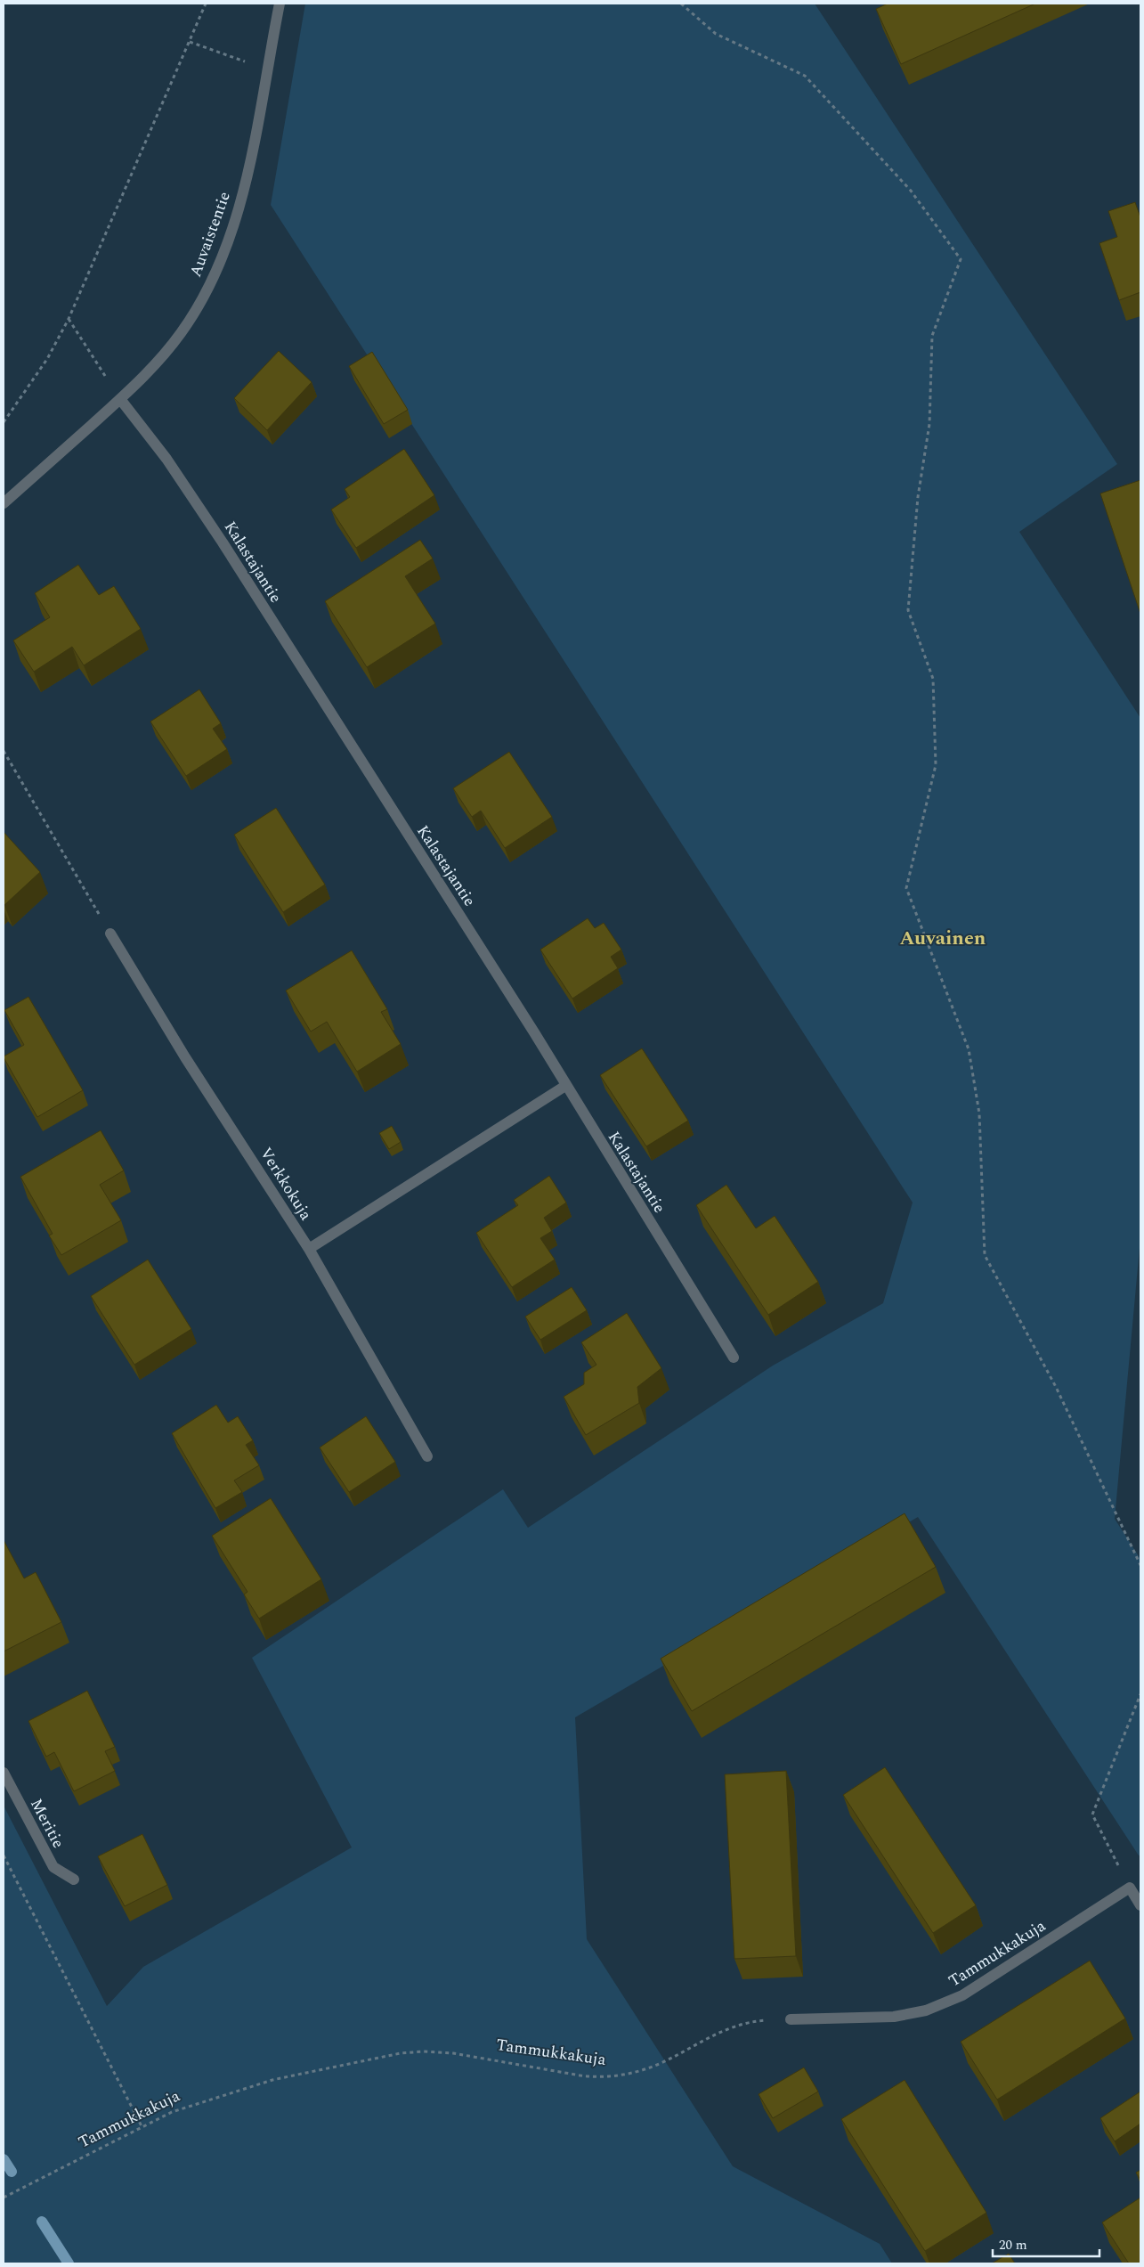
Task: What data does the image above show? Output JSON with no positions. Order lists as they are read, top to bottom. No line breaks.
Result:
{"streets":{"street":["Auvaistentie","Kalastajantie","Verkkokuja","Meritie","Tammukkakuja"]},"crossings":[["Auvaistentie","Kalastajantie"]],"districts":["Auvainen"],"scale_bar":"20 m"}
